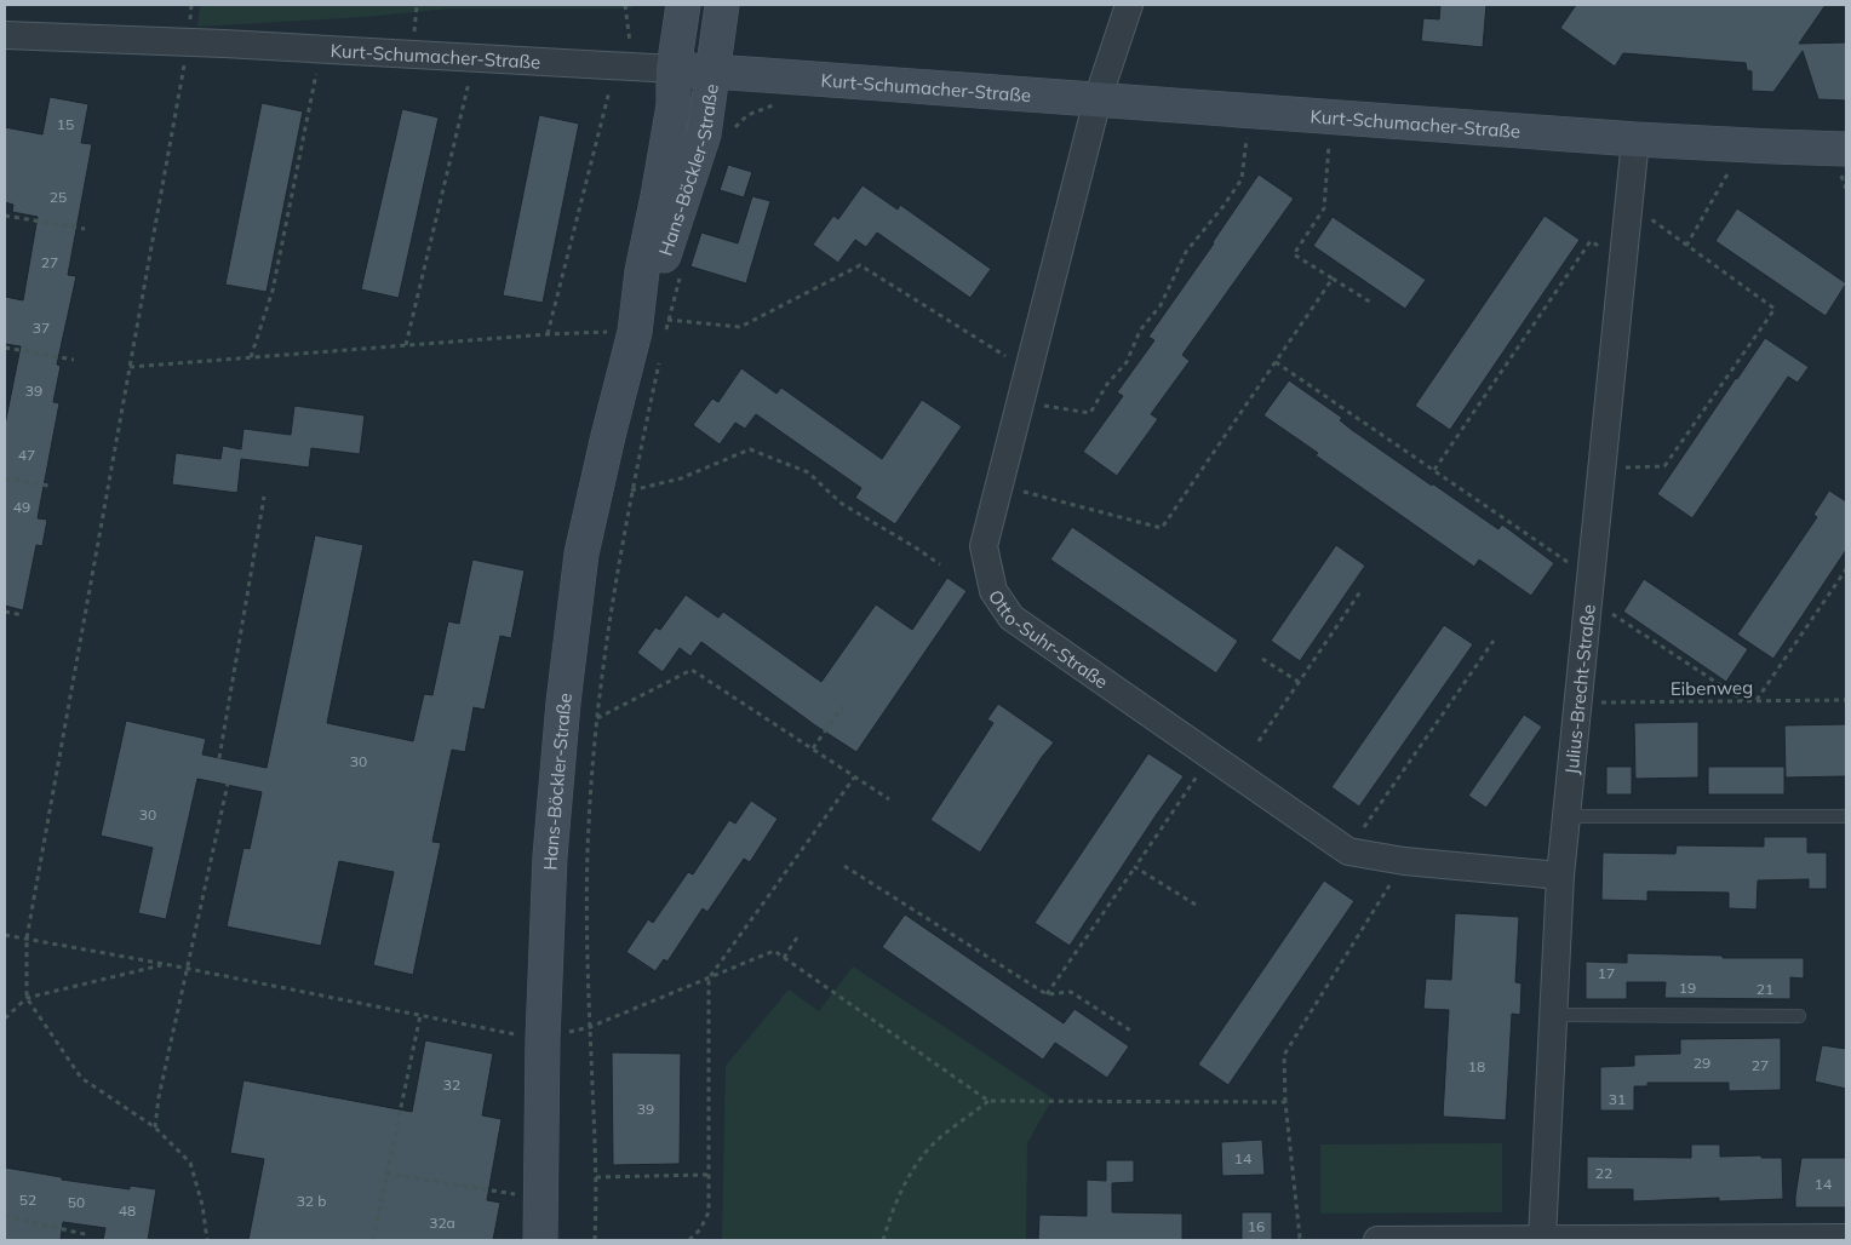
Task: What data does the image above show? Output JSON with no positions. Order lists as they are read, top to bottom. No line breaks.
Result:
{"streets":{"street":["Kurt-Schumacher-Straße","Hans-Böckler-Straße","Otto-Suhr-Straße","Julius-Brecht-Straße"],"path":["Eibenweg"]},"crossings":[["Kurt-Schumacher-Straße","Hans-Böckler-Straße"],["Kurt-Schumacher-Straße","Otto-Suhr-Straße"],["Kurt-Schumacher-Straße","Julius-Brecht-Straße"],["Otto-Suhr-Straße","Julius-Brecht-Straße"],["Eibenweg","Julius-Brecht-Straße"]],"house_numbers":["15","25","27","37","39","47","49","30","30","17","19","21","29","27","18","32","31","39","14","22","14","52","32 b","50","48","32a","16"]}
